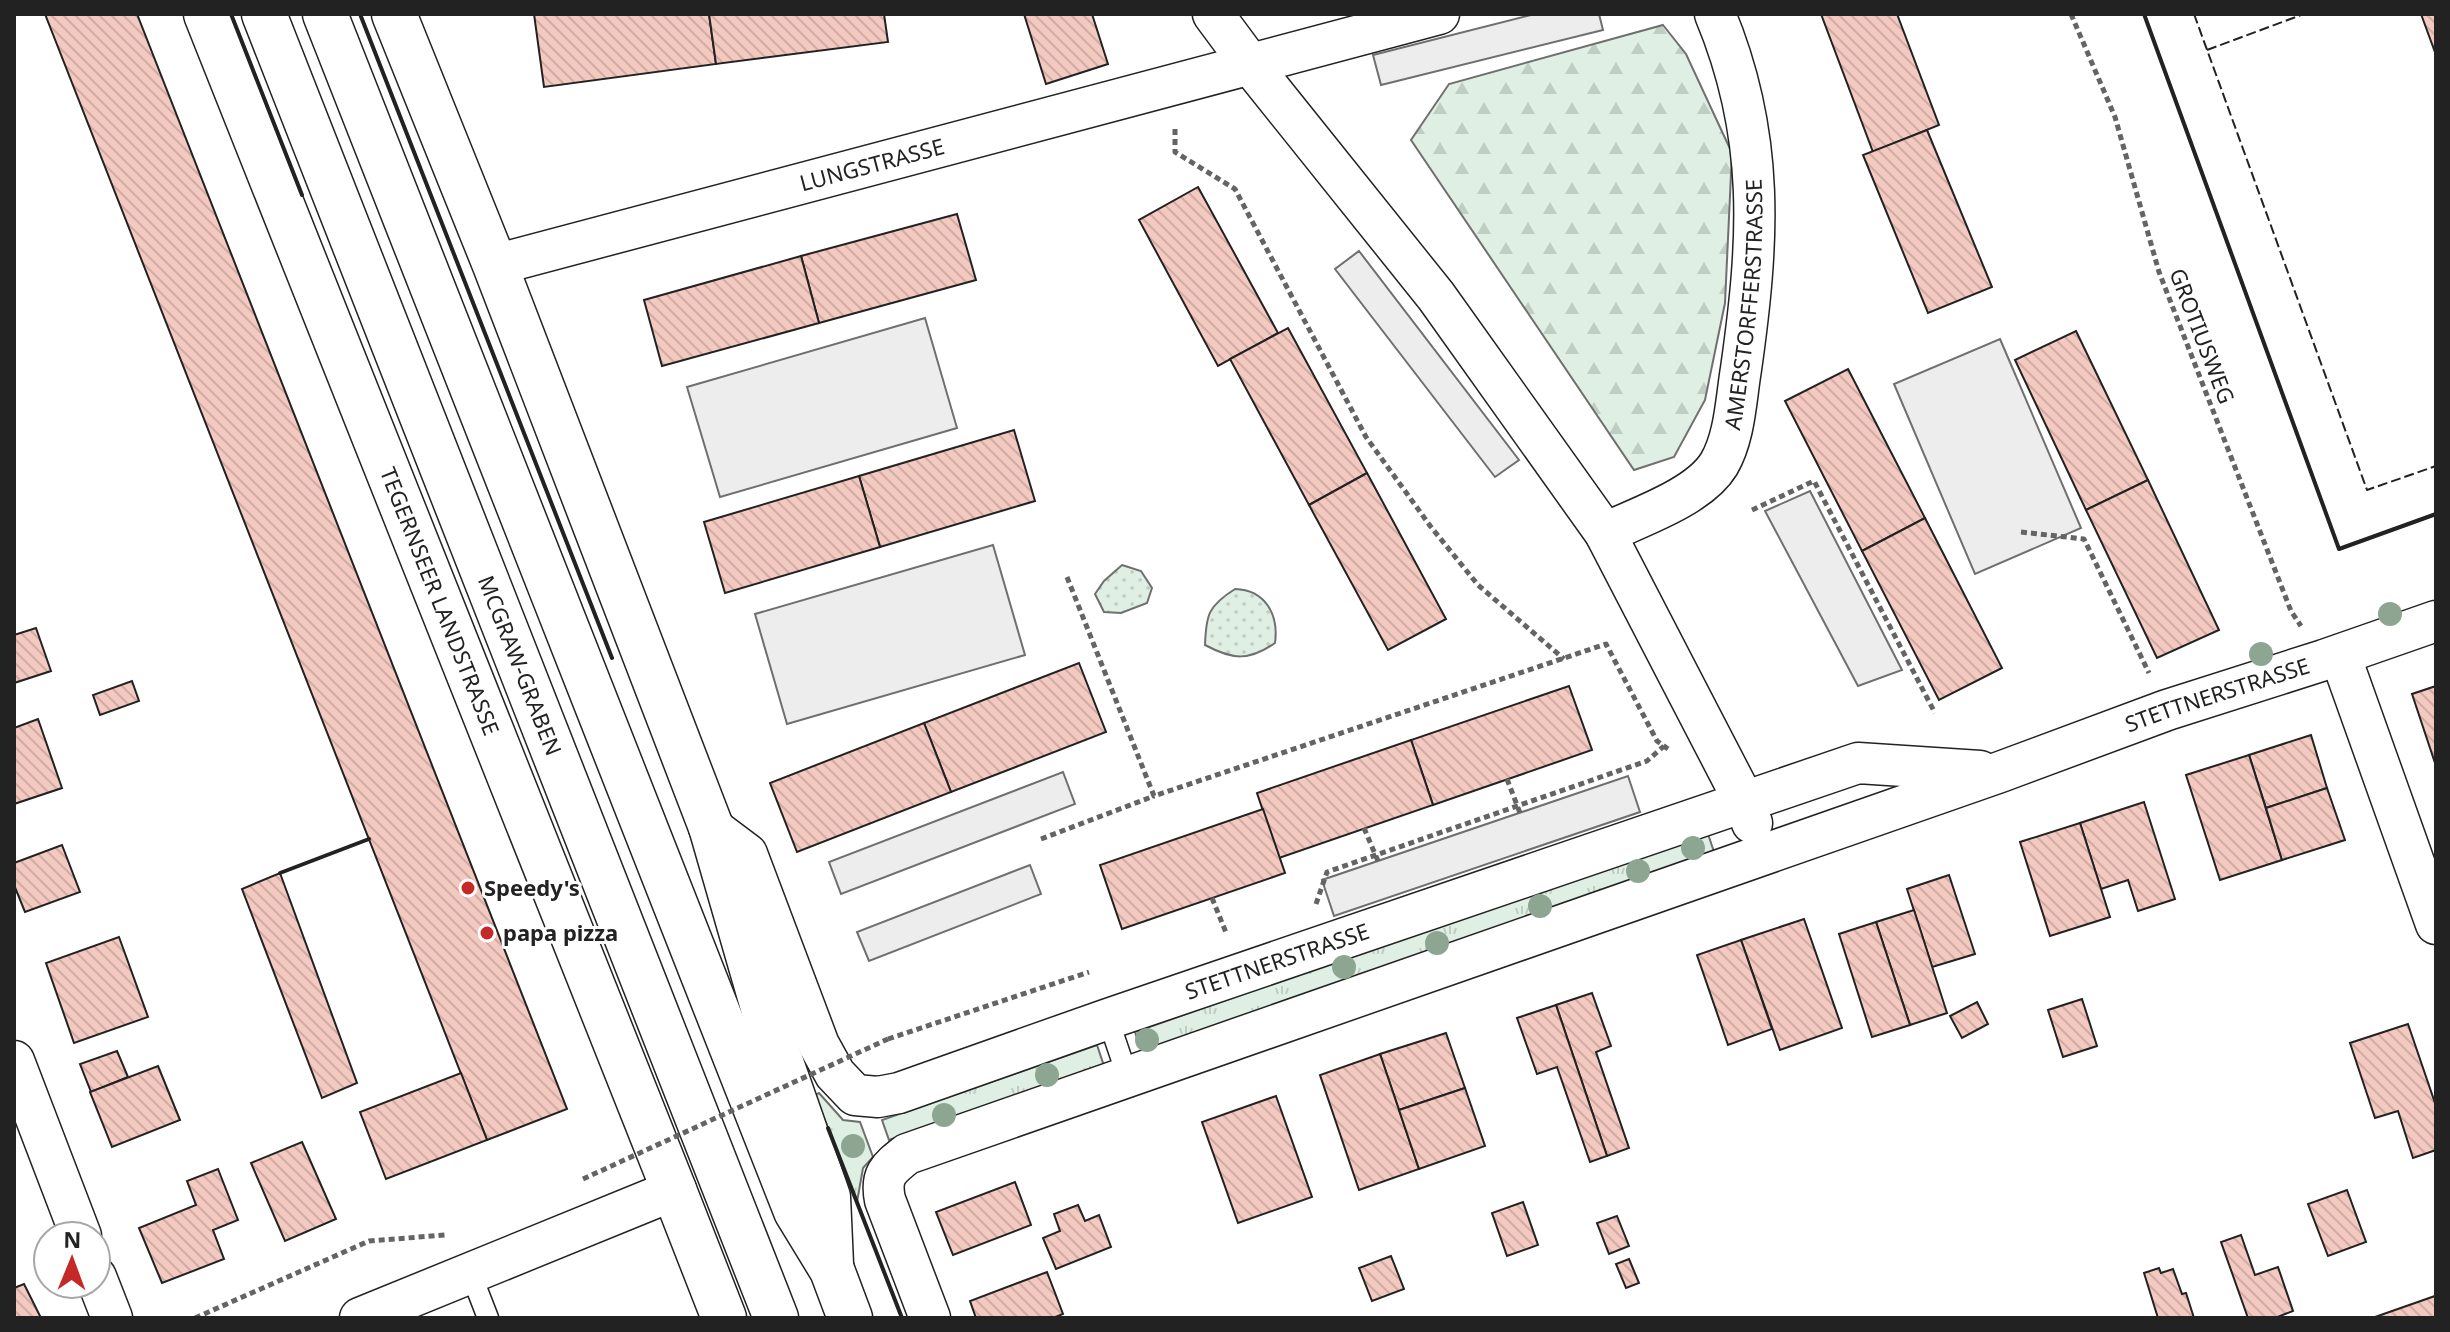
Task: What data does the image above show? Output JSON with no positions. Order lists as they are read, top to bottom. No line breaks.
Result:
{"streets":{"main road":["TEGERNSEER LANDSTRASSE","MCGRAW-GRABEN"],"street":["LUNGSTRASSE","AMERSTORFFERSTRASSE","STETTNERSTRASSE"],"path":["GROTIUSWEG"]},"crossings":[["GROTIUSWEG","STETTNERSTRASSE"]],"places":["Speedy's","papa pizza"],"north":"top"}
